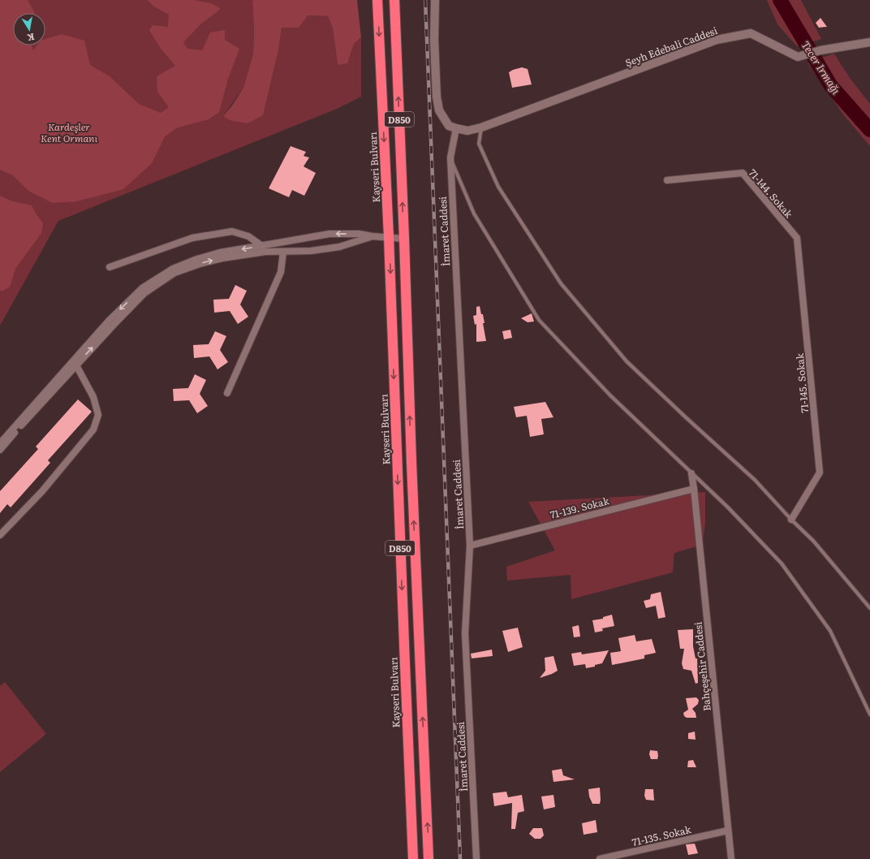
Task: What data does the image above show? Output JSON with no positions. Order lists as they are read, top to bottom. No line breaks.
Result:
{"streets":{"highway":["D850","Kayseri Bulvarı"],"street":["Şeyh Edebali Caddesi","71-144. Sokak","İmaret Caddesi","71-145. Sokak","71-139. Sokak","Bahçeşehir Caddesi","71-135. Sokak"]},"crossings":[["Şeyh Edebali Caddesi","İmaret Caddesi"],["71-144. Sokak","71-145. Sokak"],["İmaret Caddesi","71-139. Sokak"],["71-139. Sokak","Bahçeşehir Caddesi"],["Bahçeşehir Caddesi","71-135. Sokak"]],"water":["Tecer Irmağı"],"parks":["Kardeşler Kent Ormanı"],"north":"bottom"}
